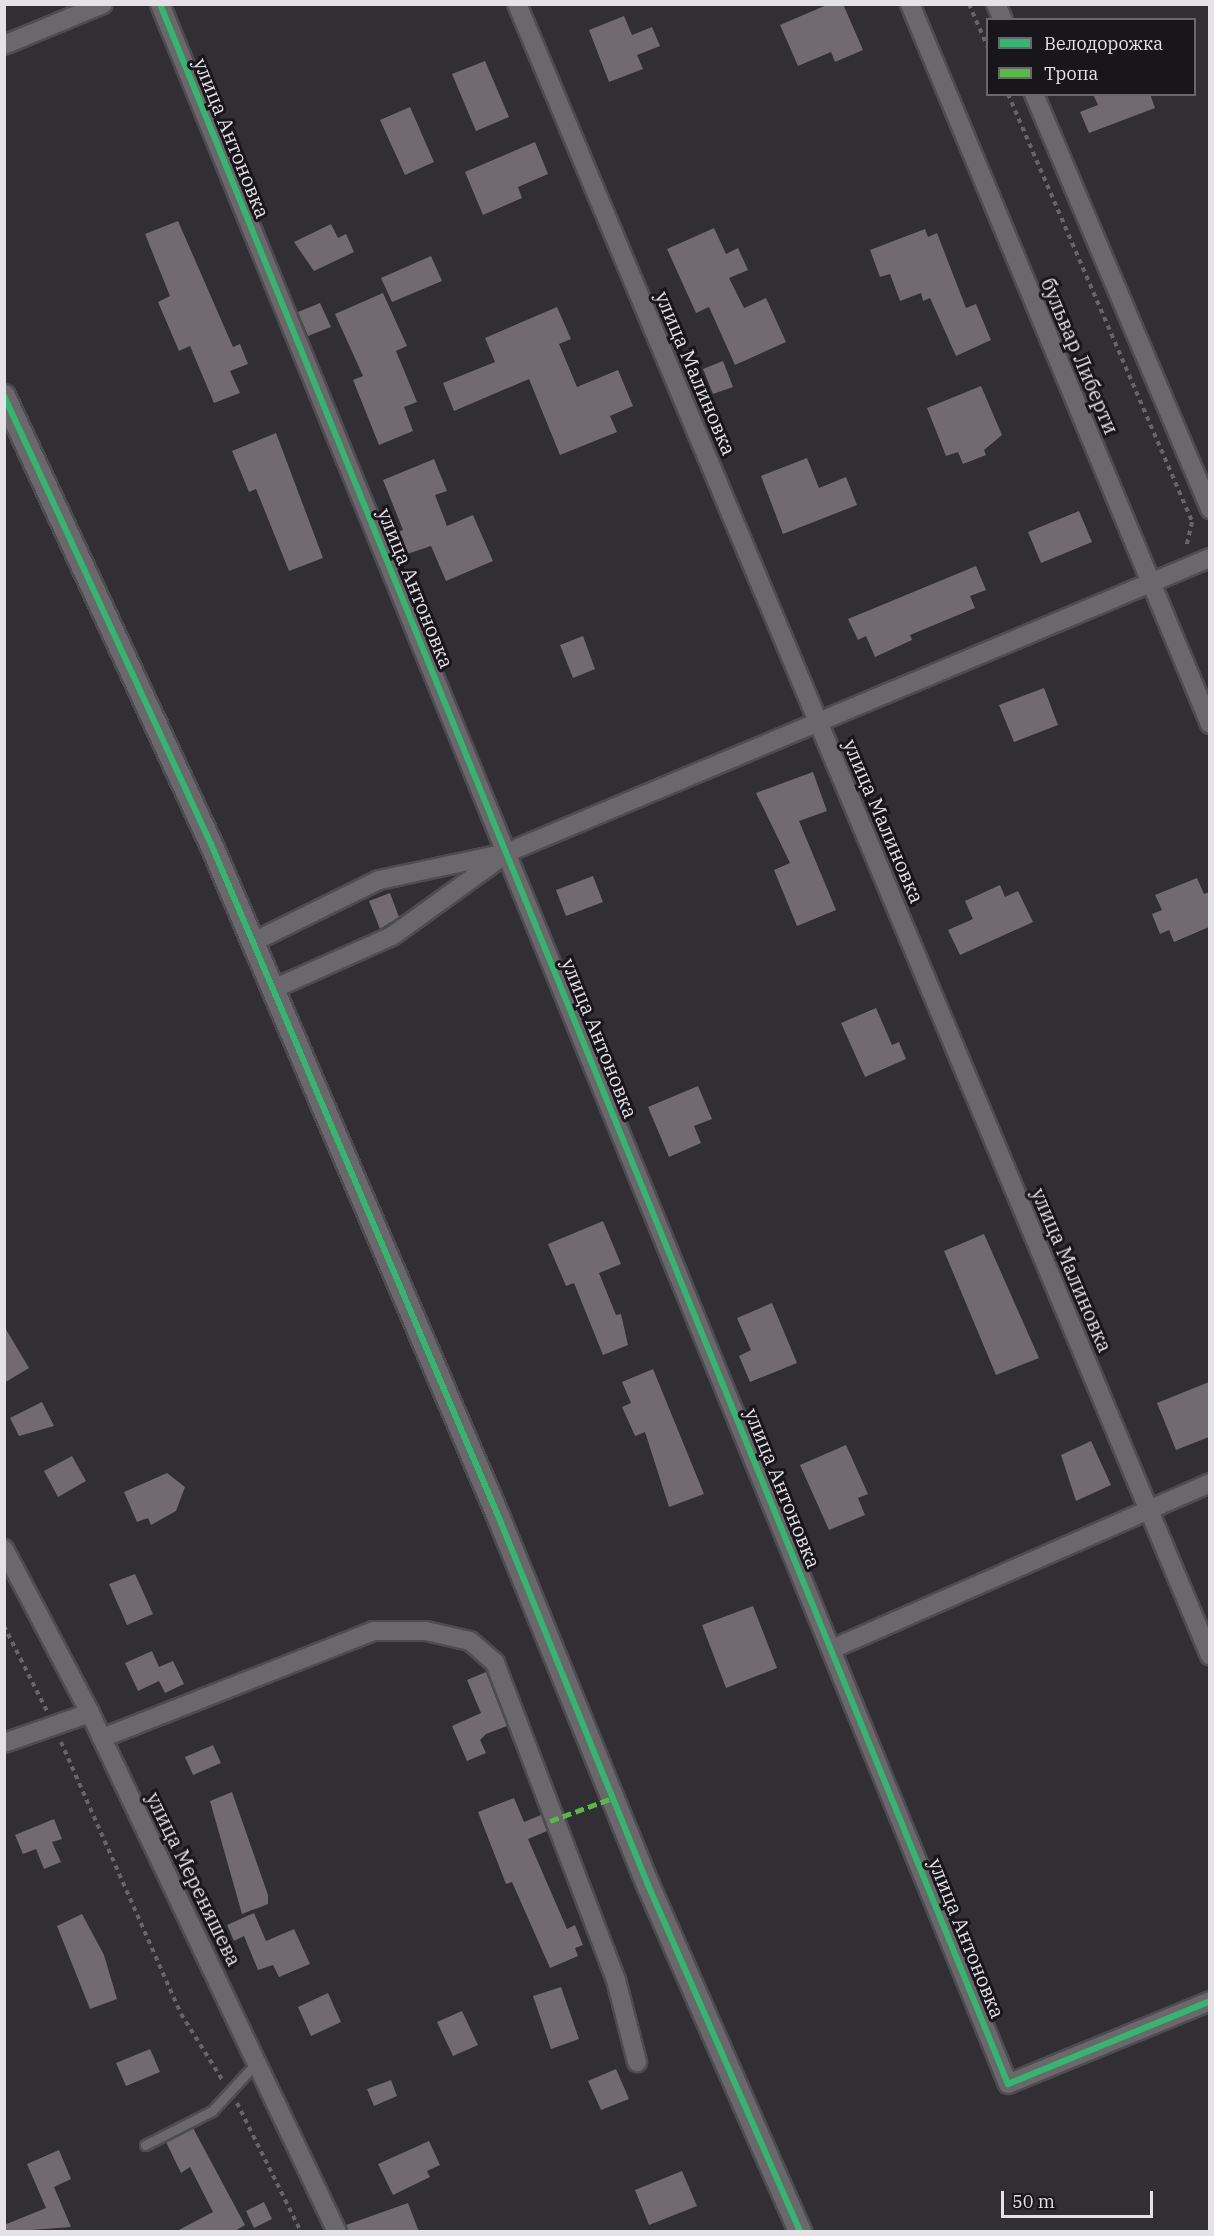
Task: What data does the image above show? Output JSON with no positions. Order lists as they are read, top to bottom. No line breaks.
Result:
{"streets":{"street":["улица Антоновка","бульвар Либерти","улица Малиновка","улица Мереняшева"]},"legend":["Велодорожка","Тропа"],"scale_bar":"50 m"}
